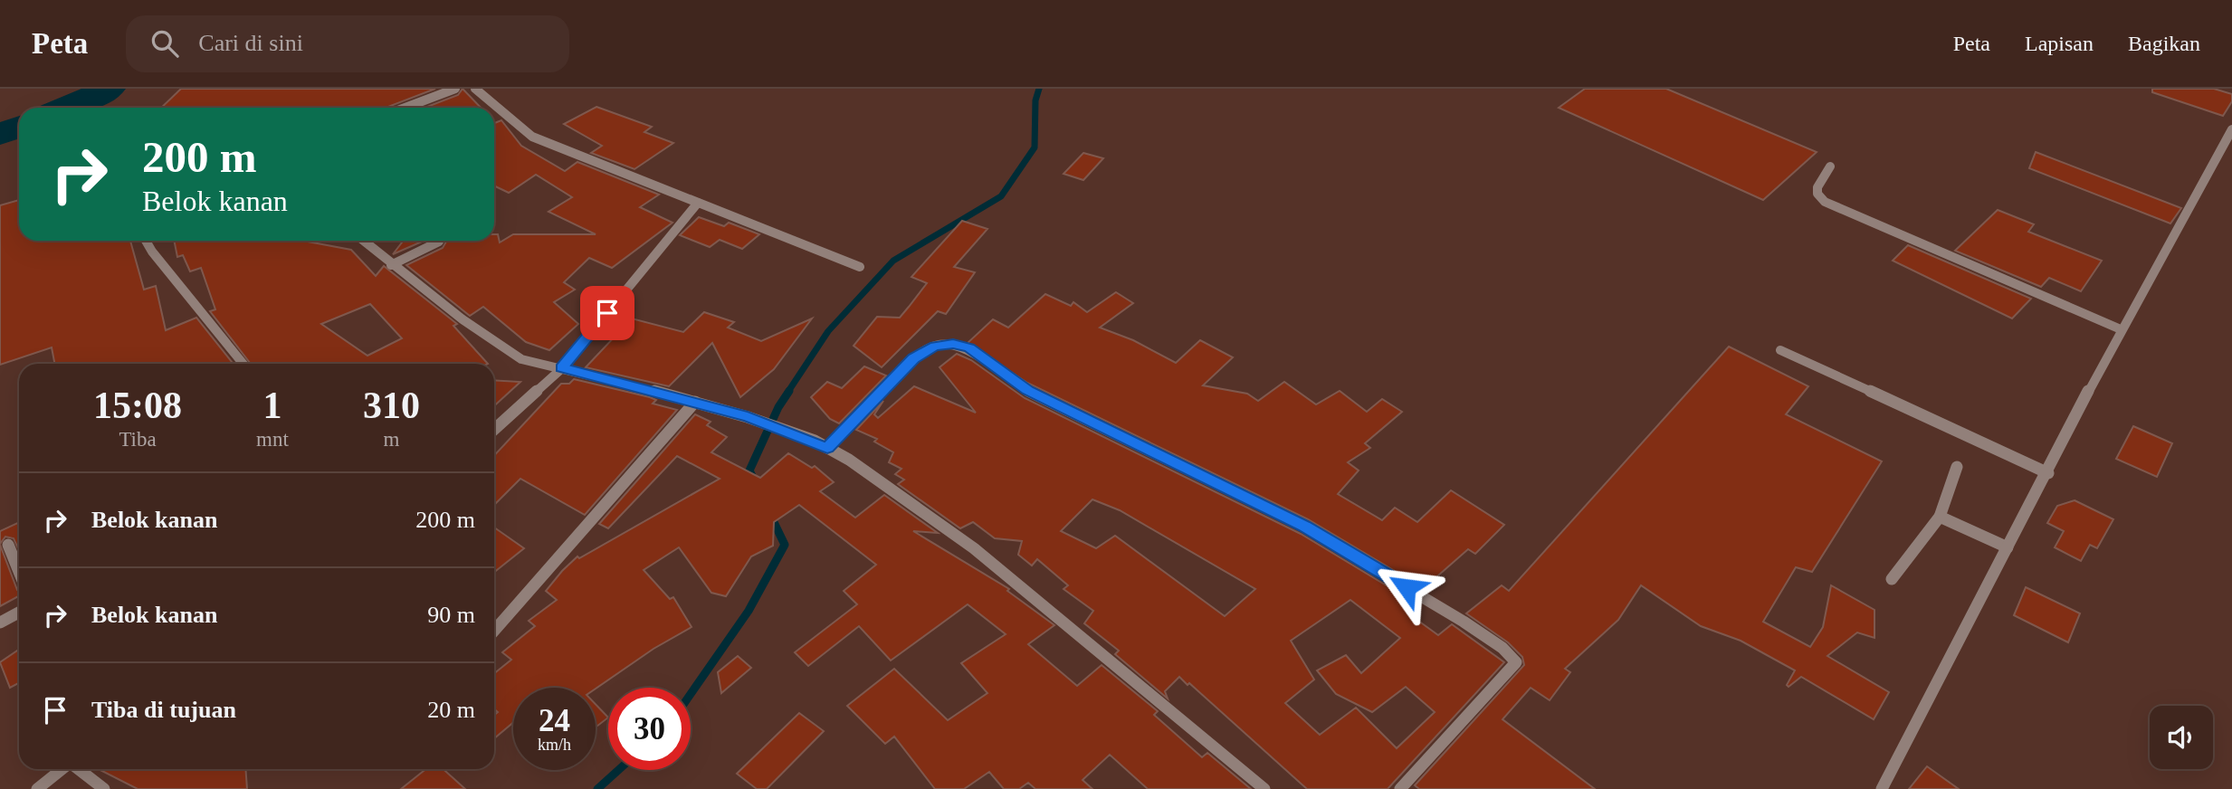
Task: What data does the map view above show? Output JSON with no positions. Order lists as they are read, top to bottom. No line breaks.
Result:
{"page":{"header":"Peta","search":"Cari di sini","nav":["Peta","Lapisan","Bagikan"],"turn":["200 m","Belok kanan"],"eta":["15:08","Tiba","1","mnt","310","m"],"list":[{"name":"Belok kanan","value":"200 m"},{"name":"Belok kanan","value":"90 m"},{"name":"Tiba di tujuan","value":"20 m"}],"speed":"24 km/h","limit":"30"}}
